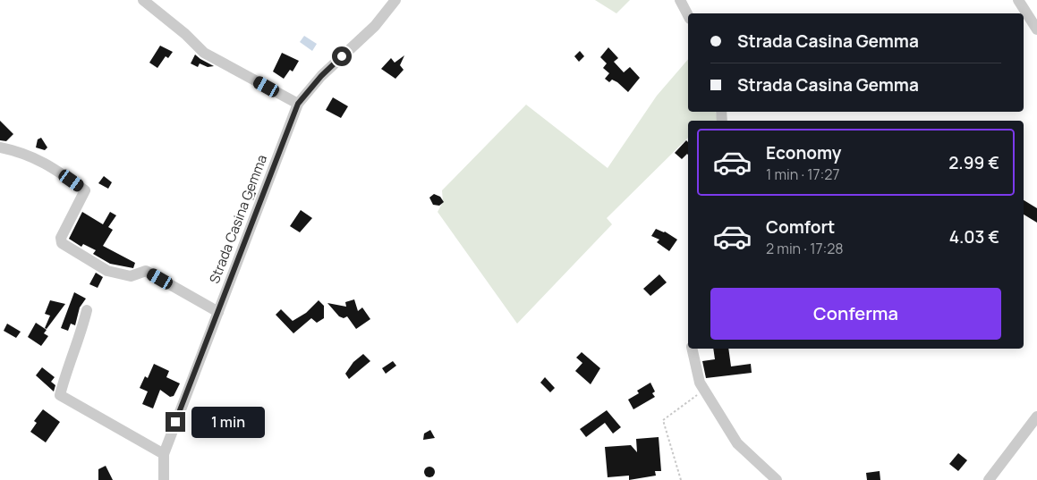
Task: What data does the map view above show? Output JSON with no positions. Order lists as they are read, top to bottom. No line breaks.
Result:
{"streets":{"street":["Strada Casina Gemma"]},"page":{"banner":["Strada Casina Gemma","Strada Casina Gemma"],"list":[{"name":"Economy","note":"1 min · 17:27","value":"2.99 €"},{"name":"Comfort","note":"2 min · 17:28","value":"4.03 €"}],"buttons":"Conferma","bubble":"1 min"}}
